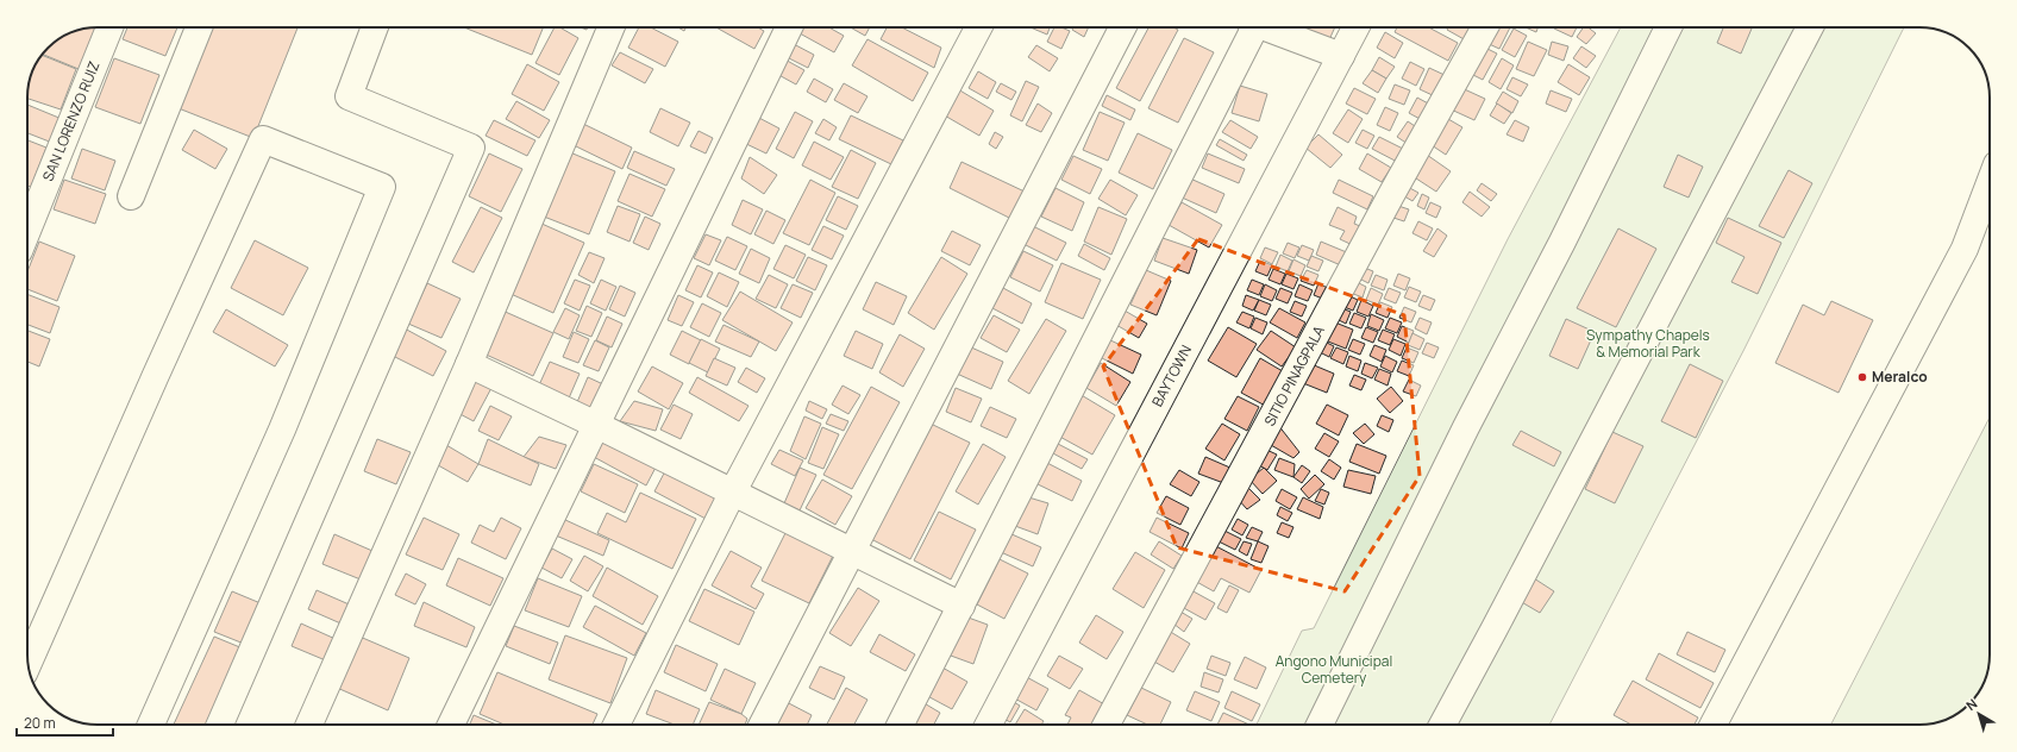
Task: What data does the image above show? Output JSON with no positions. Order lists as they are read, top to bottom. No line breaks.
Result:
{"streets":{"street":["SAN LORENZO RUIZ","BAYTOWN","SITIO PINAGPALA"]},"parks":["Sympathy Chapels & Memorial Park","Angono Municipal Cemetery"],"places":["Meralco"],"scale_bar":"20 m","north":"top left"}
